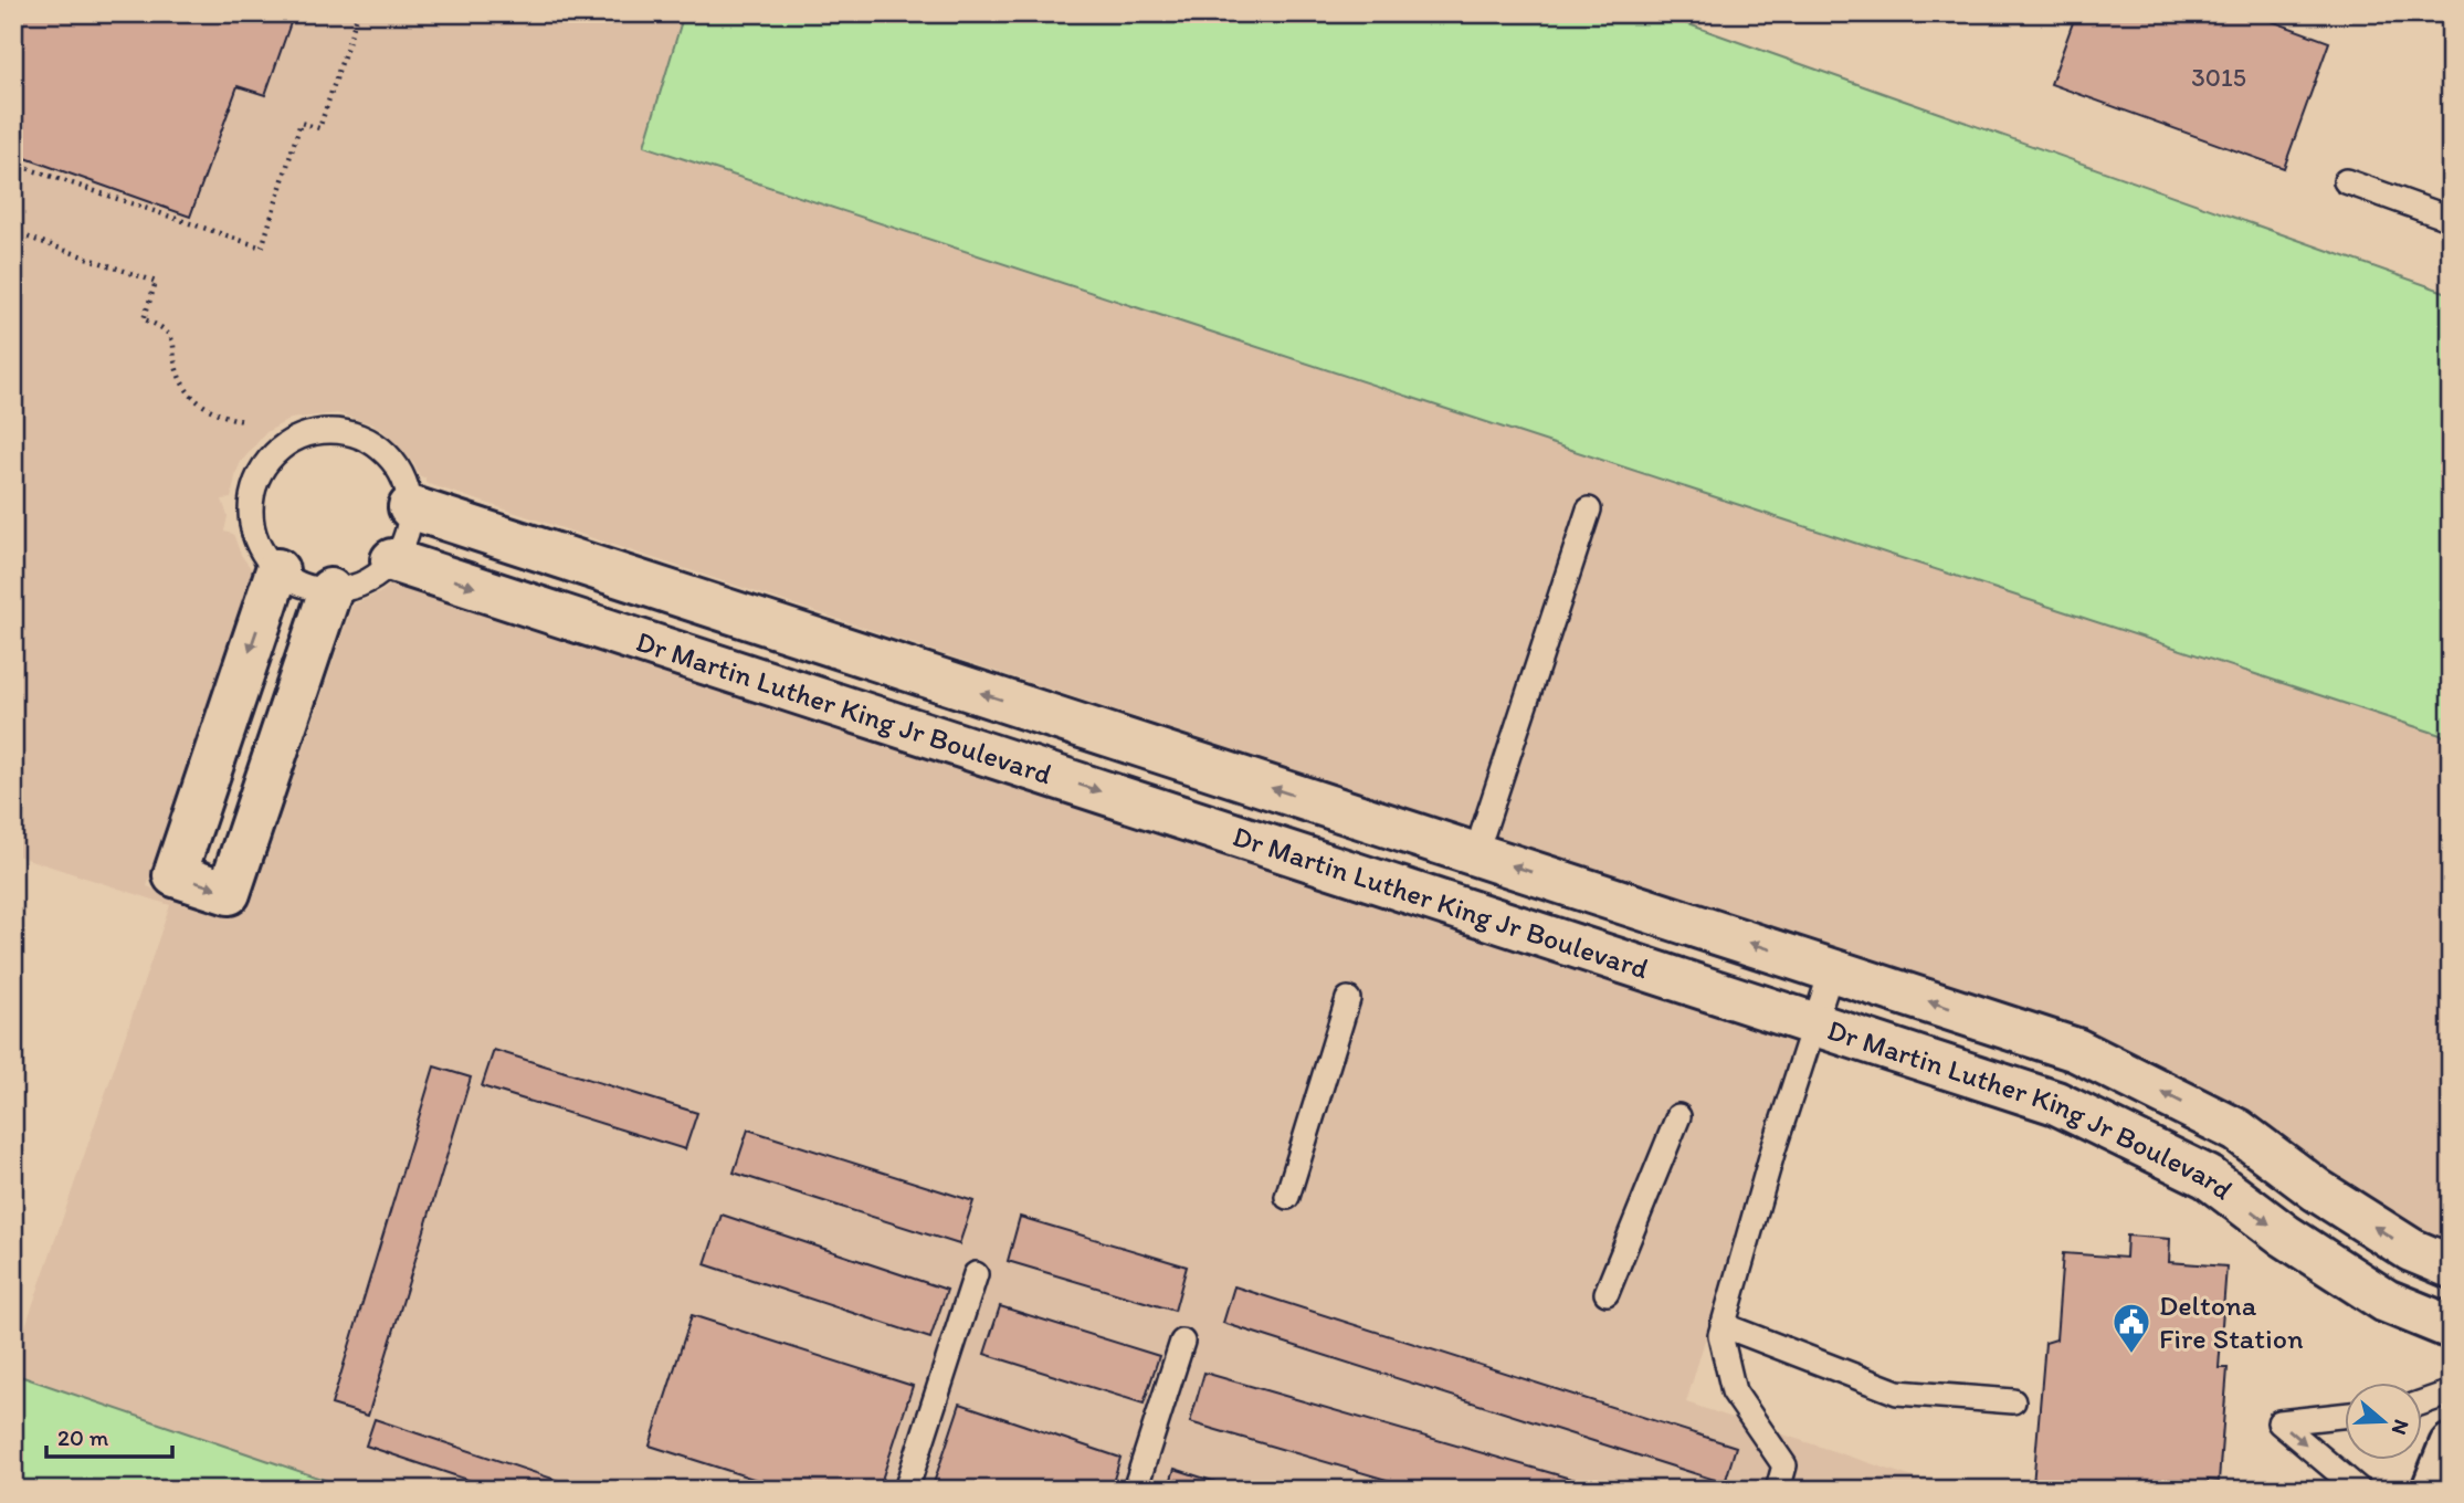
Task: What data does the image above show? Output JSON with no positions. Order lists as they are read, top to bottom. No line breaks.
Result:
{"streets":{"street":["Dr Martin Luther King Jr Boulevard"]},"places":{"public building":["Deltona Fire Station"]},"house_numbers":["3015"],"scale_bar":"20 m","north":"right"}
